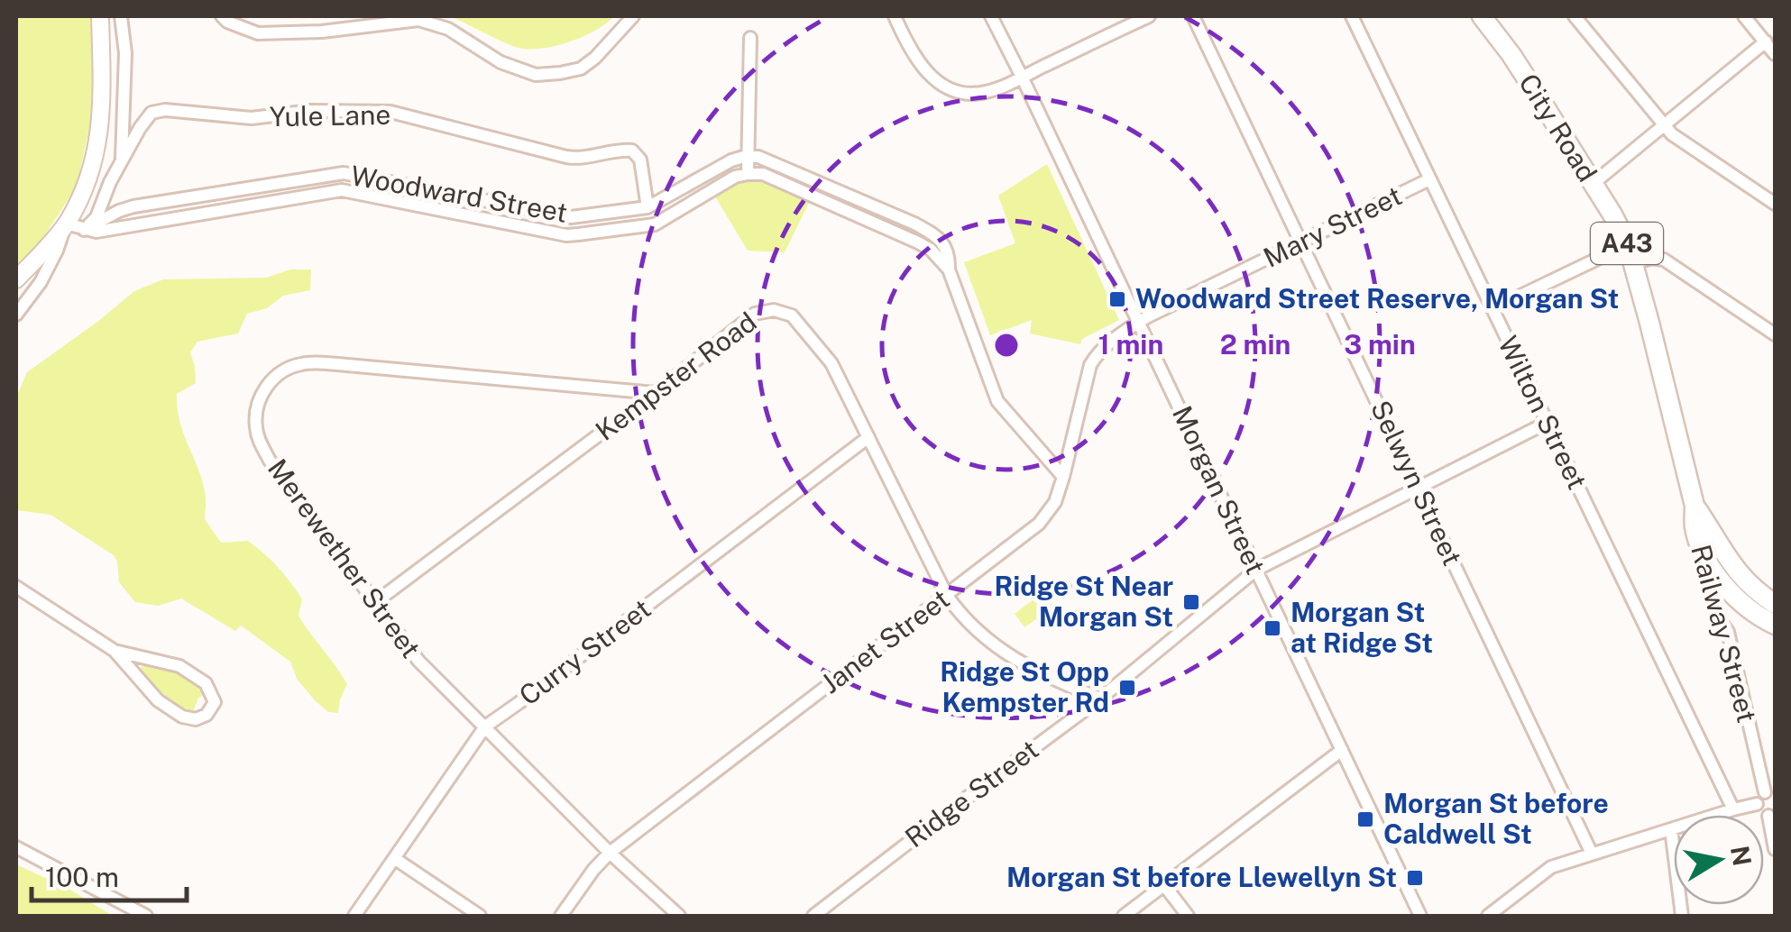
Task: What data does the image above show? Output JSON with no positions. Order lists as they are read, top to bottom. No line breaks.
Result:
{"streets":{"highway":["City Road","A43"],"street":["Yule Lane","Woodward Street","Mary Street","Kempster Road","Wilton Street","Selwyn Street","Morgan Street","Merewether Street","Railway Street","Janet Street","Curry Street","Ridge Street"]},"crossings":[["Yule Lane","Woodward Street"],["City Road","Railway Street"],["Mary Street","Wilton Street"],["Mary Street","Selwyn Street"],["Mary Street","Morgan Street"],["Mary Street","Janet Street"],["Kempster Road","Merewether Street"],["Kempster Road","Janet Street"],["Kempster Road","Curry Street"],["Kempster Road","Ridge Street"],["Wilton Street","Ridge Street"],["Selwyn Street","Ridge Street"],["Morgan Street","Janet Street"],["Morgan Street","Ridge Street"],["Merewether Street","Janet Street"],["Merewether Street","Curry Street"]],"places":{"transit":["Woodward Street Reserve, Morgan St","Ridge St Near Morgan St","Morgan St at Ridge St","Ridge St Opp Kempster Rd","Morgan St before Caldwell St","Morgan St before Llewellyn St"]},"scale_bar":"100 m","north":"right","rings":["1 min","2 min","3 min"]}
